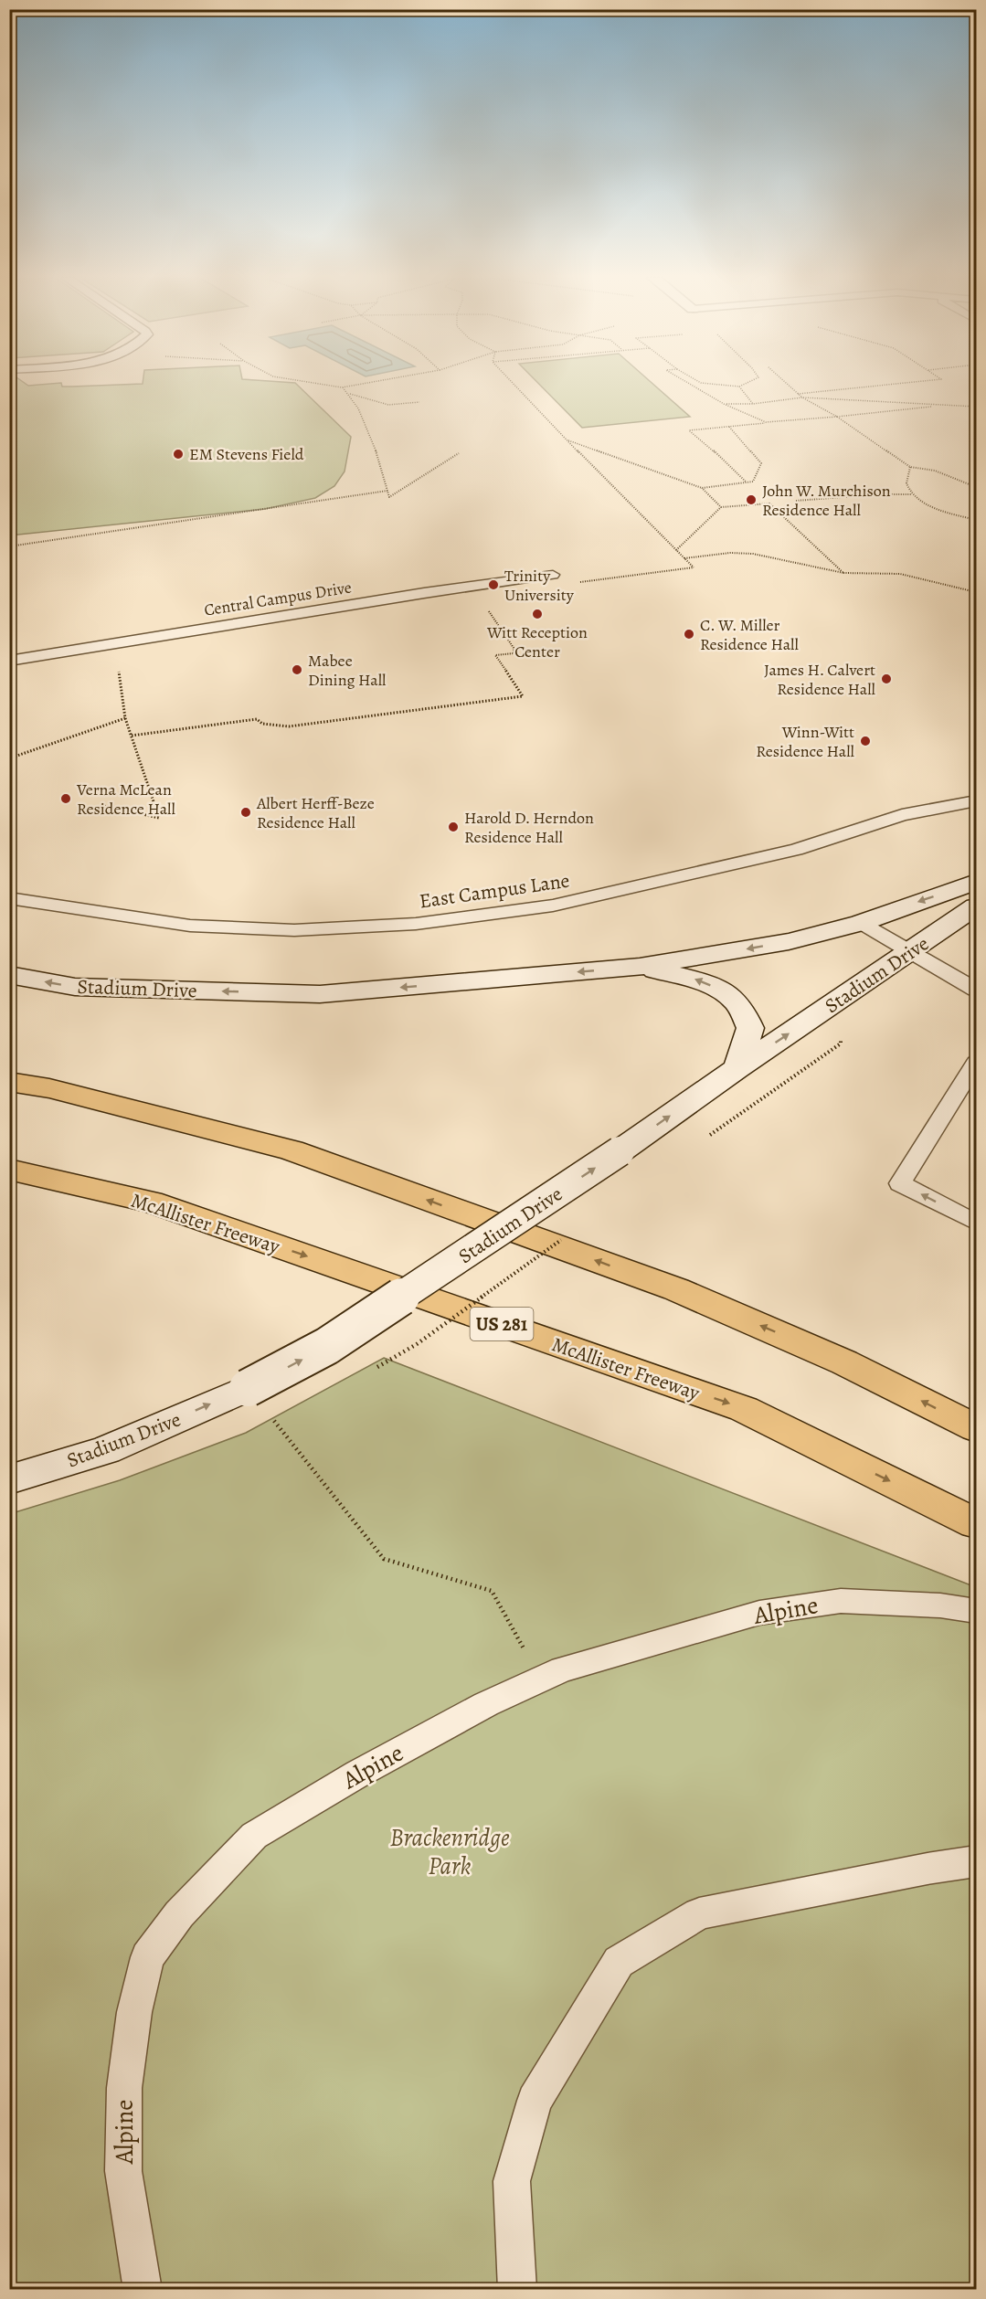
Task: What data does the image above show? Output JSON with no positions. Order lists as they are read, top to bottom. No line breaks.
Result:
{"streets":{"highway":["McAllister Freeway","US 281"],"main road":["Stadium Drive"],"lane":["Central Campus Drive","East Campus Lane","Alpine"]},"parks":["Brackenridge Park"],"places":["EM Stevens Field","John W. Murchison Residence Hall","Trinity University","Witt Reception Center","C. W. Miller Residence Hall","Mabee Dining Hall","James H. Calvert Residence Hall","Winn-Witt Residence Hall","Verna McLean Residence Hall","Albert Herff-Beze Residence Hall","Harold D. Herndon Residence Hall"]}
